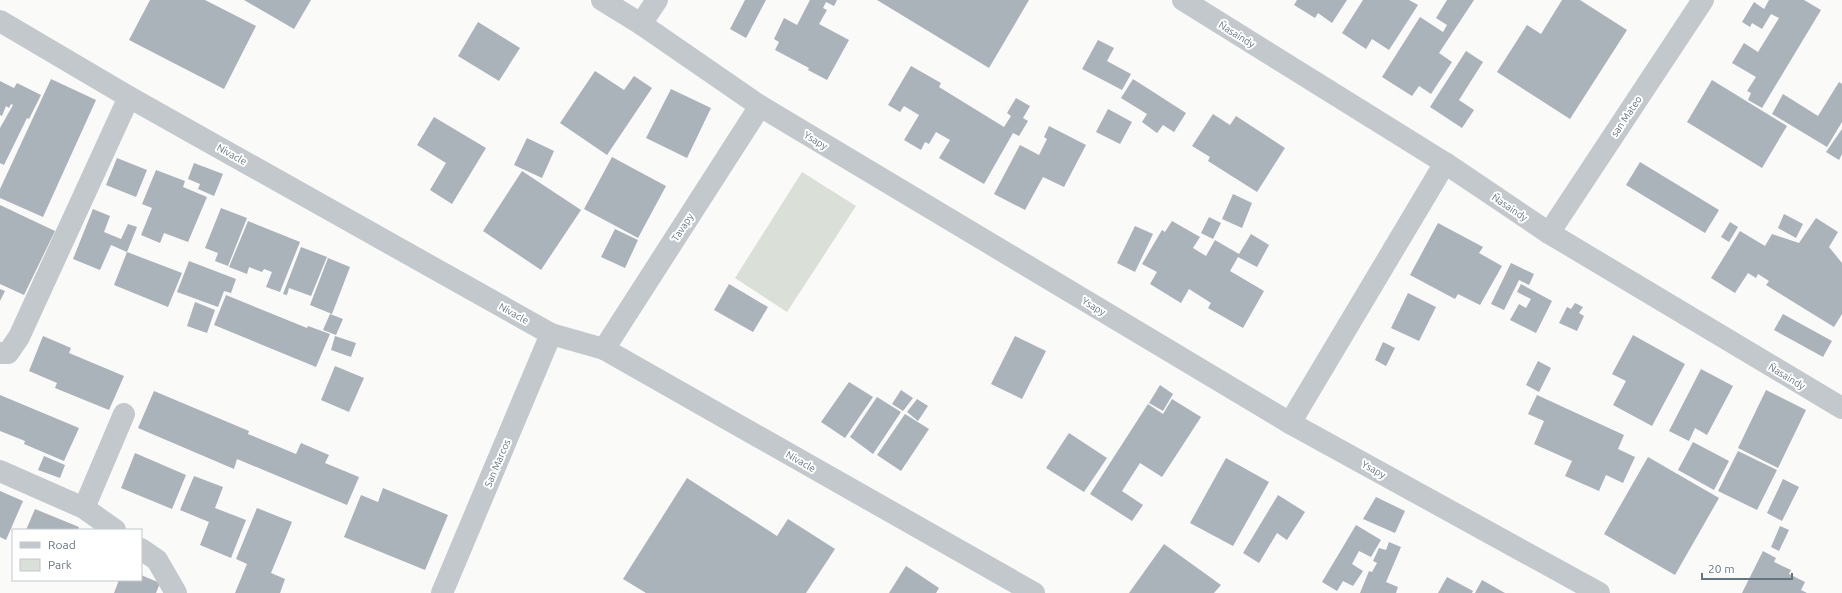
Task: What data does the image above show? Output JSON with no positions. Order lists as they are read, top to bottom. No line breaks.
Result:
{"streets":{"street":["Ñasaindy","san Mateo","Ysapy","Nivacle","Tavapy","San Marcos"]},"crossings":[["Ñasaindy","san Mateo"],["Ysapy","Tavapy"],["Nivacle","Tavapy"],["Nivacle","San Marcos"]],"legend":["Road","Park"],"scale_bar":"20 m"}
